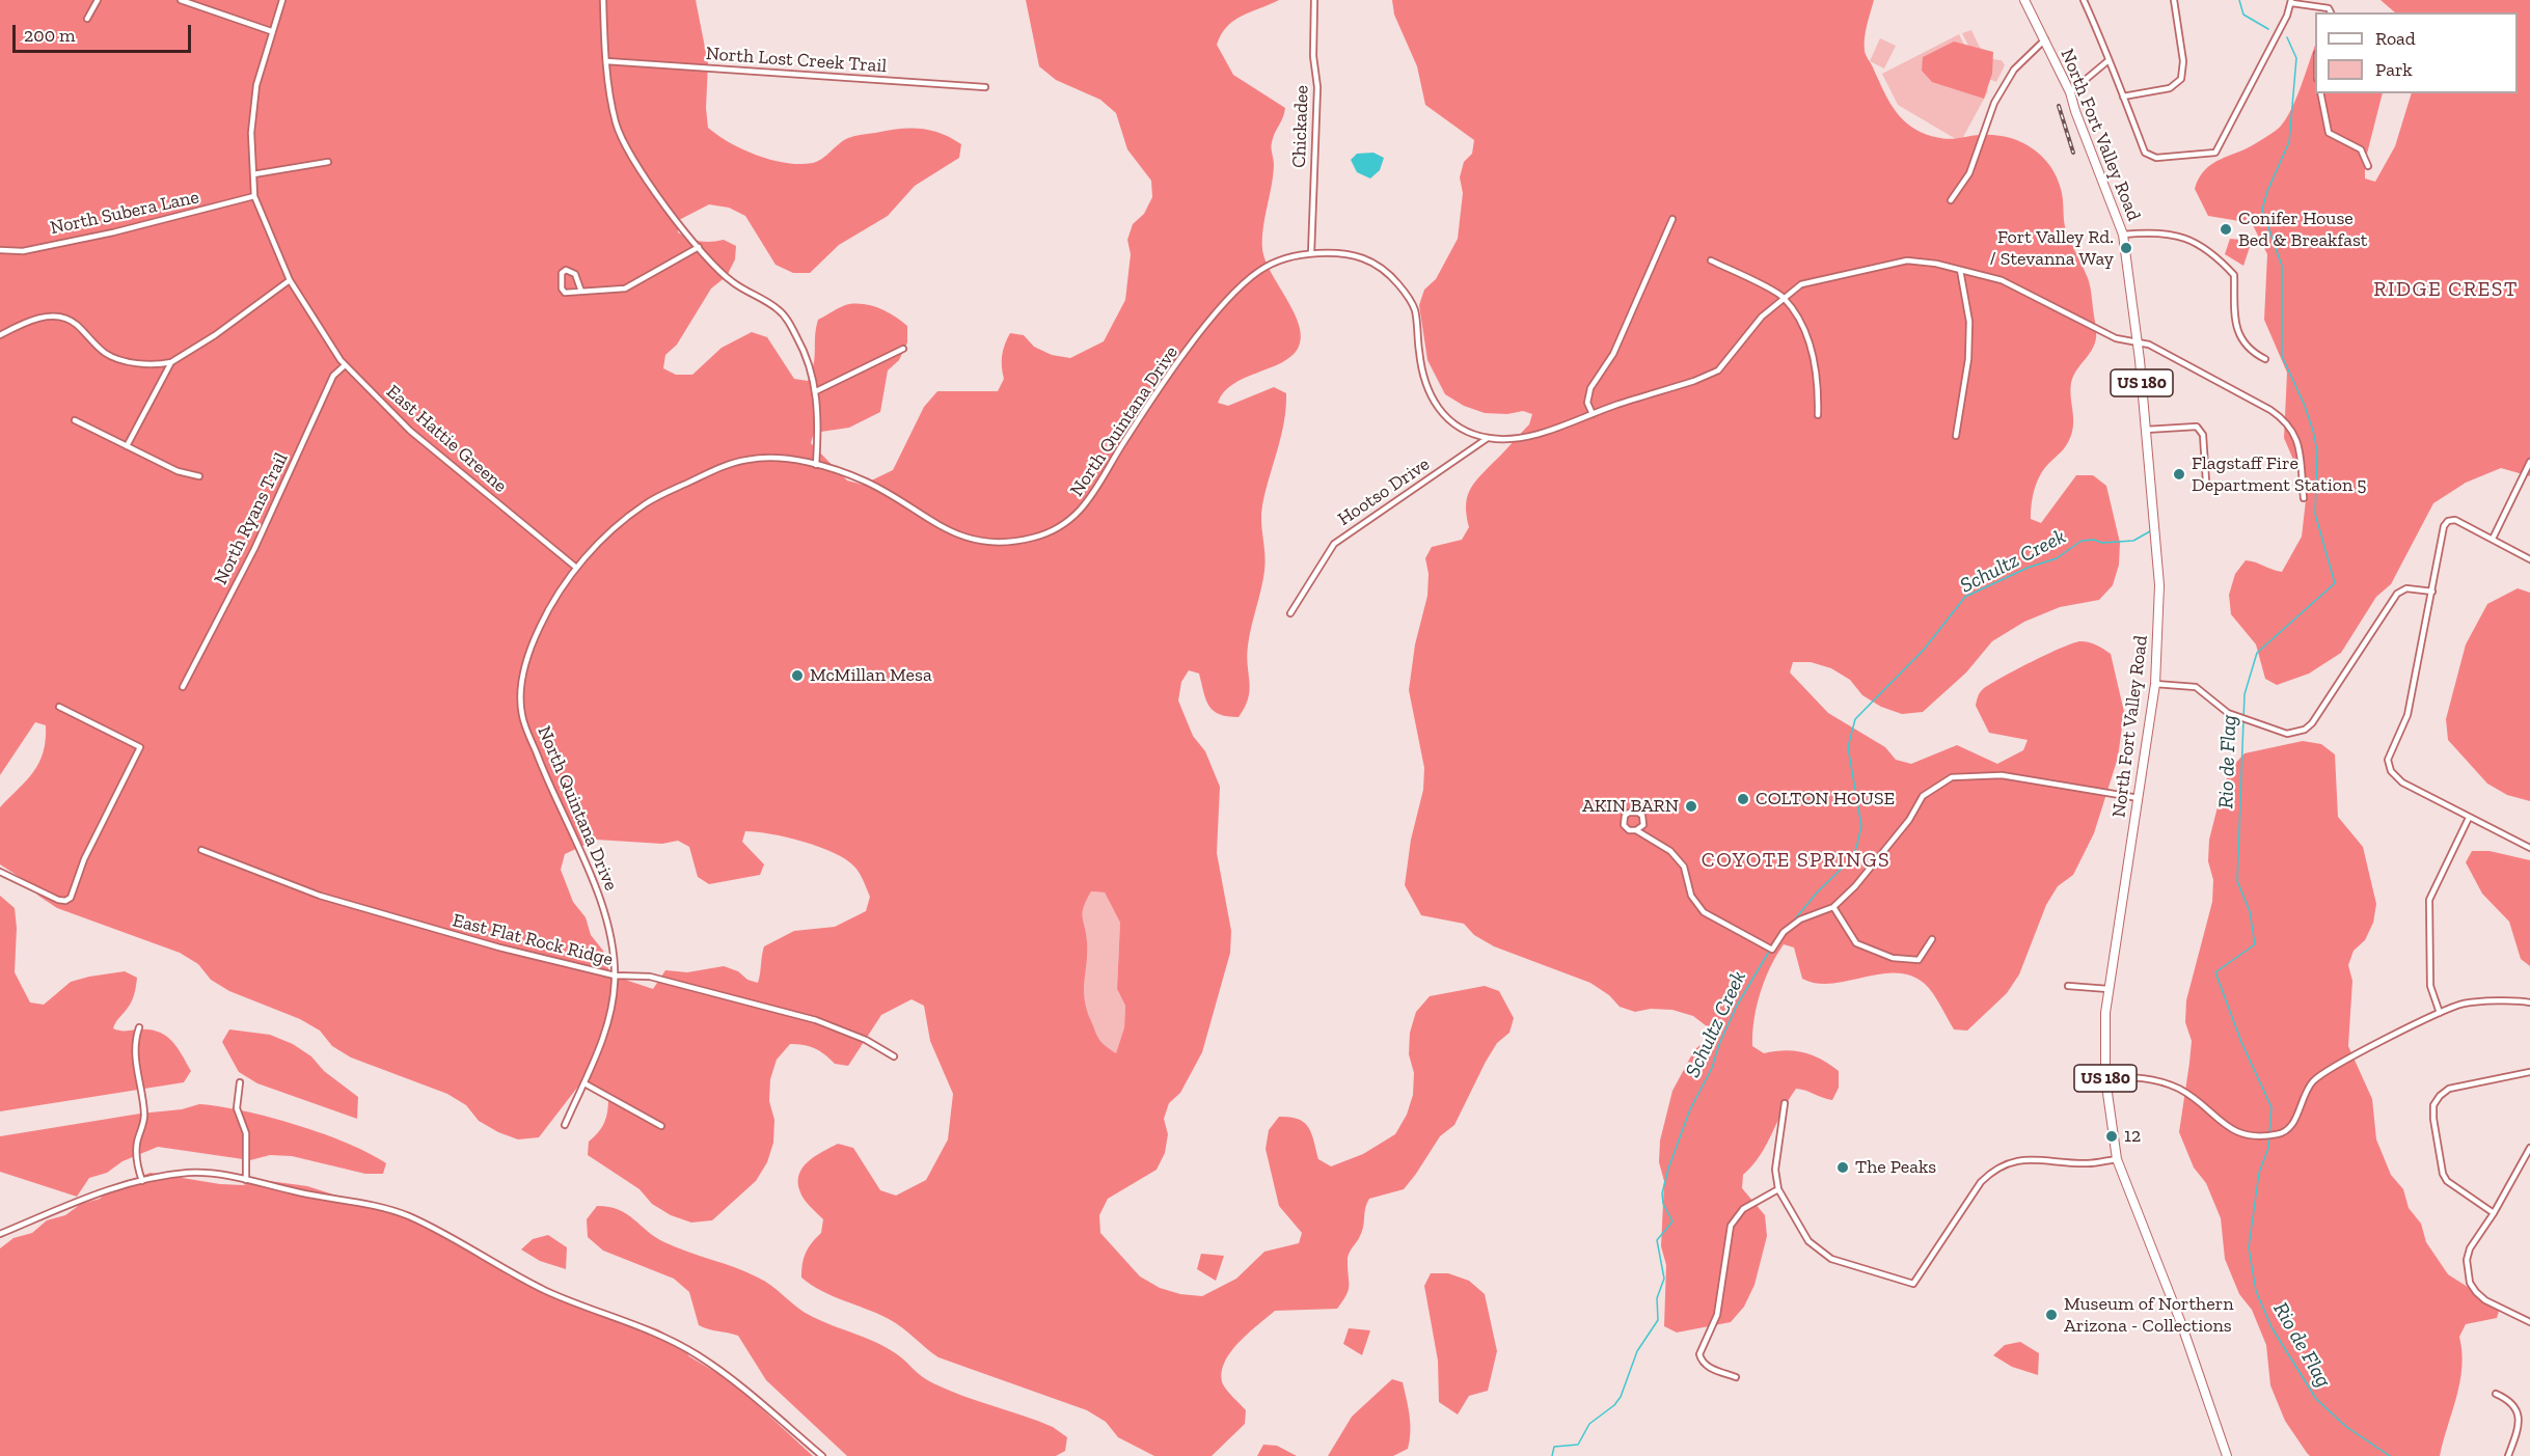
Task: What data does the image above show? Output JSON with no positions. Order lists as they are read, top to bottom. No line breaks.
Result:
{"streets":{"main road":["North Fort Valley Road","US 180"],"street":["North Lost Creek Trail","Chickadee","North Subera Lane","North Quintana Drive","East Hattie Greene","Hootso Drive","North Ryans Trail","East Flat Rock Ridge"]},"crossings":[["Chickadee","North Quintana Drive"],["North Fort Valley Road","North Quintana Drive"],["North Subera Lane","East Hattie Greene"],["North Quintana Drive","East Hattie Greene"],["North Quintana Drive","Hootso Drive"],["North Quintana Drive","East Flat Rock Ridge"],["East Hattie Greene","North Ryans Trail"]],"districts":["RIDGE CREST","COYOTE SPRINGS"],"water":["Schultz Creek","Rio de Flag"],"places":["Conifer House Bed & Breakfast","Fort Valley Rd. / Stevanna Way","Flagstaff Fire Department Station 5","McMillan Mesa","COLTON HOUSE","AKIN BARN","12","The Peaks","Museum of Northern Arizona - Collections"],"legend":["Road","Park"],"scale_bar":"200 m"}
